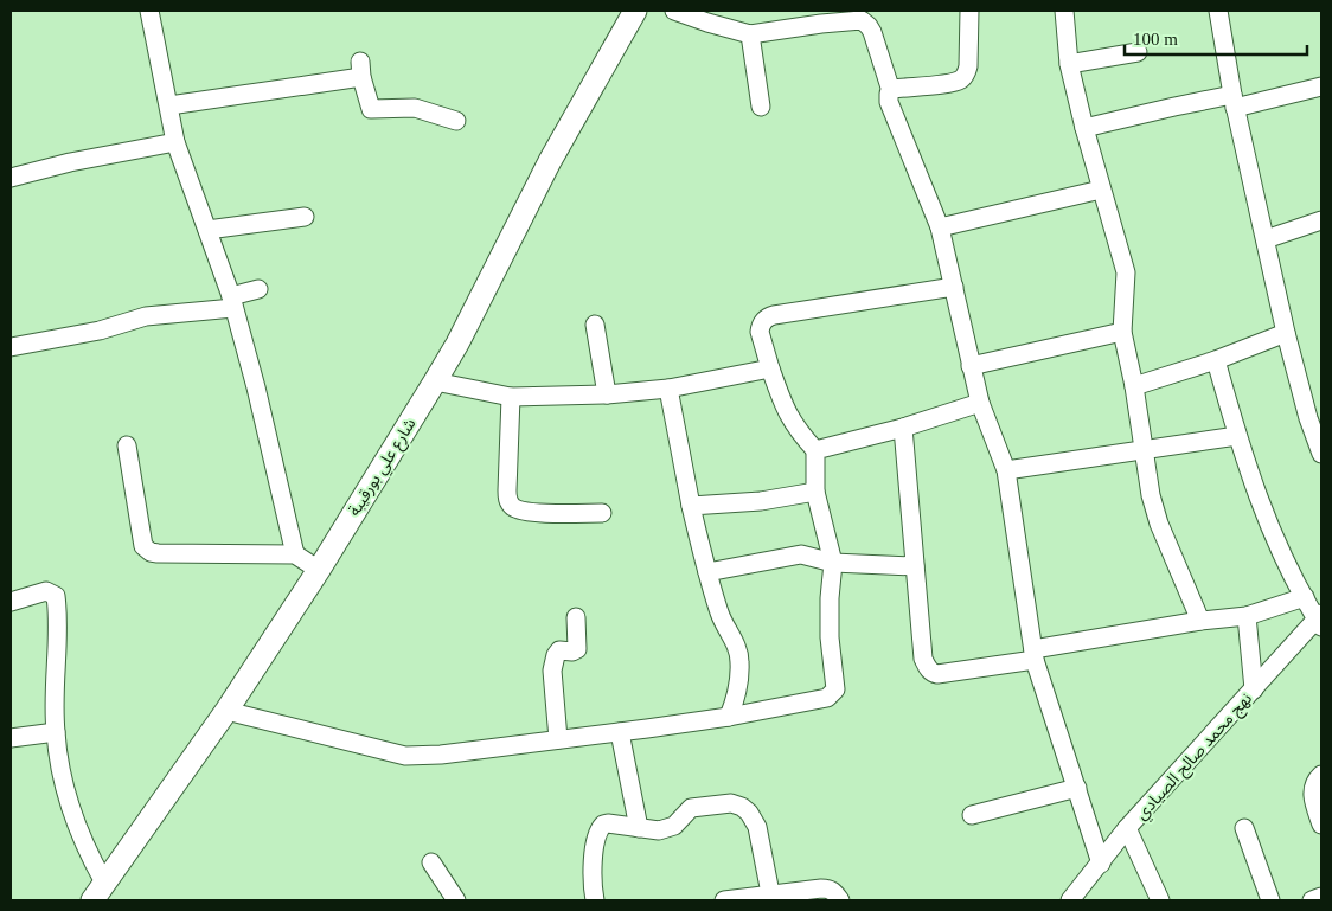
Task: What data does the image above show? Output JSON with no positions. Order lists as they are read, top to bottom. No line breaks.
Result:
{"streets":{"main road":["شارع علي بورقيبة"],"street":["نهج محمد صالح الصيادي"]},"scale_bar":"100 m"}
